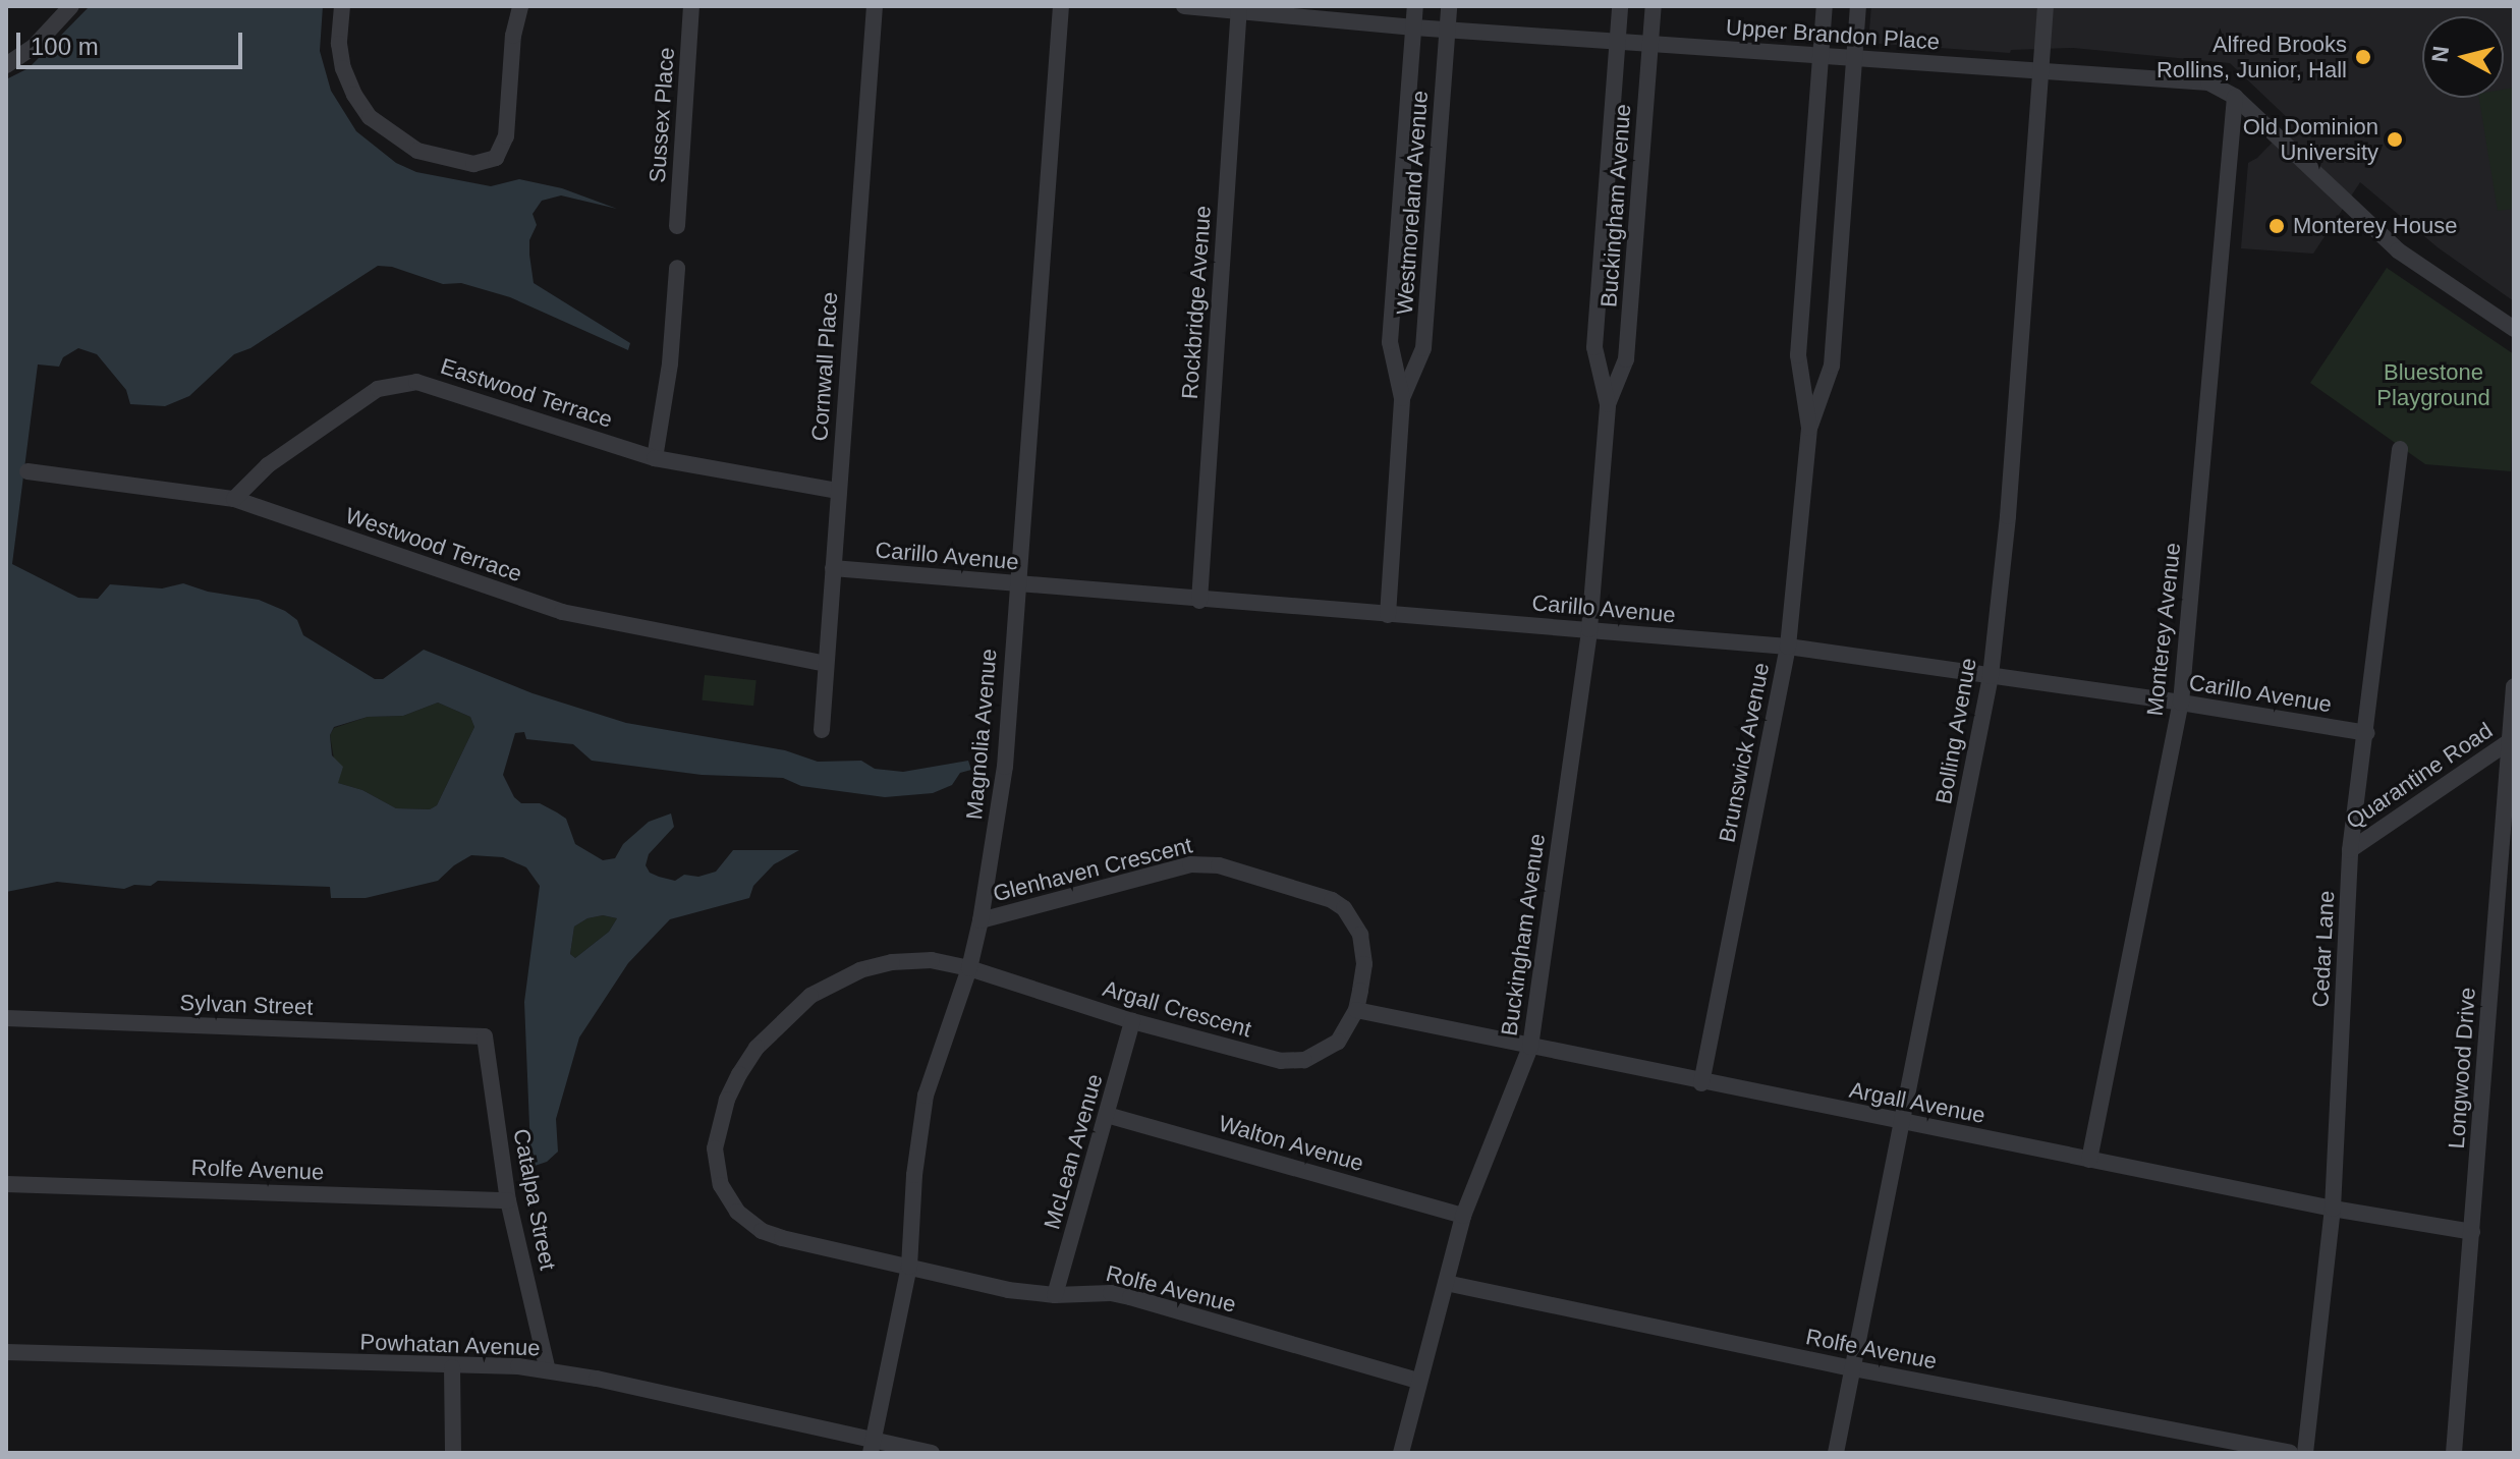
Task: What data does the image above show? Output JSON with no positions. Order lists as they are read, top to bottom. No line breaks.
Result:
{"streets":{"street":["Upper Brandon Place","Sussex Place","Westmoreland Avenue","Buckingham Avenue","Rockbridge Avenue","Cornwall Place","Eastwood Terrace","Westwood Terrace","Carillo Avenue","Monterey Avenue","Bolling Avenue","Magnolia Avenue","Brunswick Avenue","Quarantine Road","Glenhaven Crescent","Cedar Lane","Sylvan Street","Argall Crescent","Longwood Drive","Argall Avenue","Walton Avenue","McLean Avenue","Rolfe Avenue","Catalpa Street","Powhatan Avenue"]},"crossings":[["Upper Brandon Place","Westmoreland Avenue"],["Upper Brandon Place","Buckingham Avenue"],["Upper Brandon Place","Rockbridge Avenue"],["Upper Brandon Place","Monterey Avenue"],["Upper Brandon Place","Bolling Avenue"],["Upper Brandon Place","Brunswick Avenue"],["Westmoreland Avenue","Carillo Avenue"],["Buckingham Avenue","Carillo Avenue"],["Buckingham Avenue","Argall Avenue"],["Buckingham Avenue","Walton Avenue"],["Buckingham Avenue","Rolfe Avenue"],["Rockbridge Avenue","Carillo Avenue"],["Cornwall Place","Eastwood Terrace"],["Cornwall Place","Westwood Terrace"],["Cornwall Place","Carillo Avenue"],["Eastwood Terrace","Westwood Terrace"],["Carillo Avenue","Monterey Avenue"],["Carillo Avenue","Bolling Avenue"],["Carillo Avenue","Magnolia Avenue"],["Carillo Avenue","Brunswick Avenue"],["Carillo Avenue","Cedar Lane"],["Monterey Avenue","Argall Avenue"],["Bolling Avenue","Argall Avenue"],["Bolling Avenue","Rolfe Avenue"],["Magnolia Avenue","Glenhaven Crescent"],["Magnolia Avenue","Argall Crescent"],["Magnolia Avenue","Rolfe Avenue"],["Magnolia Avenue","Powhatan Avenue"],["Brunswick Avenue","Argall Avenue"],["Quarantine Road","Cedar Lane"],["Quarantine Road","Longwood Drive"],["Glenhaven Crescent","Argall Crescent"],["Glenhaven Crescent","Argall Avenue"],["Cedar Lane","Argall Avenue"],["Sylvan Street","Catalpa Street"],["Argall Crescent","Argall Avenue"],["Argall Crescent","McLean Avenue"],["Longwood Drive","Argall Avenue"],["Walton Avenue","McLean Avenue"],["McLean Avenue","Rolfe Avenue"],["Rolfe Avenue","Catalpa Street"],["Catalpa Street","Powhatan Avenue"]],"parks":["Bluestone Playground"],"places":["Alfred Brooks Rollins, Junior, Hall","Old Dominion University","Monterey House"],"scale_bar":"100 m","north":"left"}
